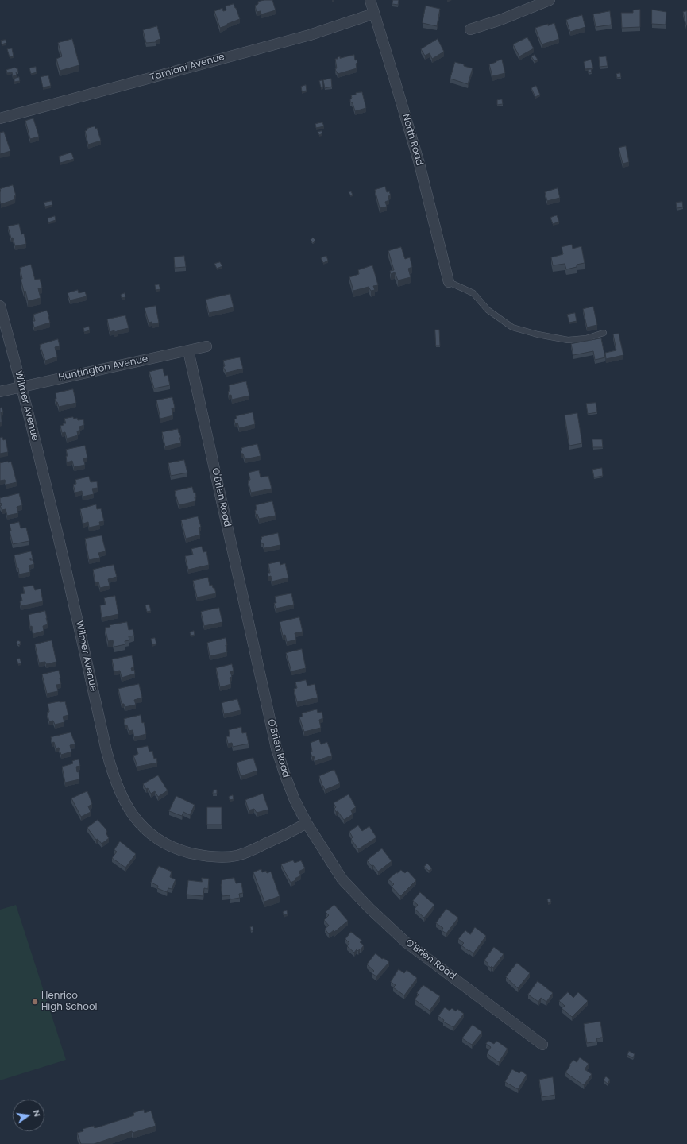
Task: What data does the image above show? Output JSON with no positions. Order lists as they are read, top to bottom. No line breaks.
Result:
{"streets":{"street":["Tamiani Avenue","North Road","Huntington Avenue","Wilmer Avenue","O'Brien Road"]},"crossings":[["Tamiani Avenue","North Road"],["Huntington Avenue","Wilmer Avenue"],["Huntington Avenue","O'Brien Road"],["Wilmer Avenue","O'Brien Road"]],"places":["Henrico High School"],"north":"right"}
